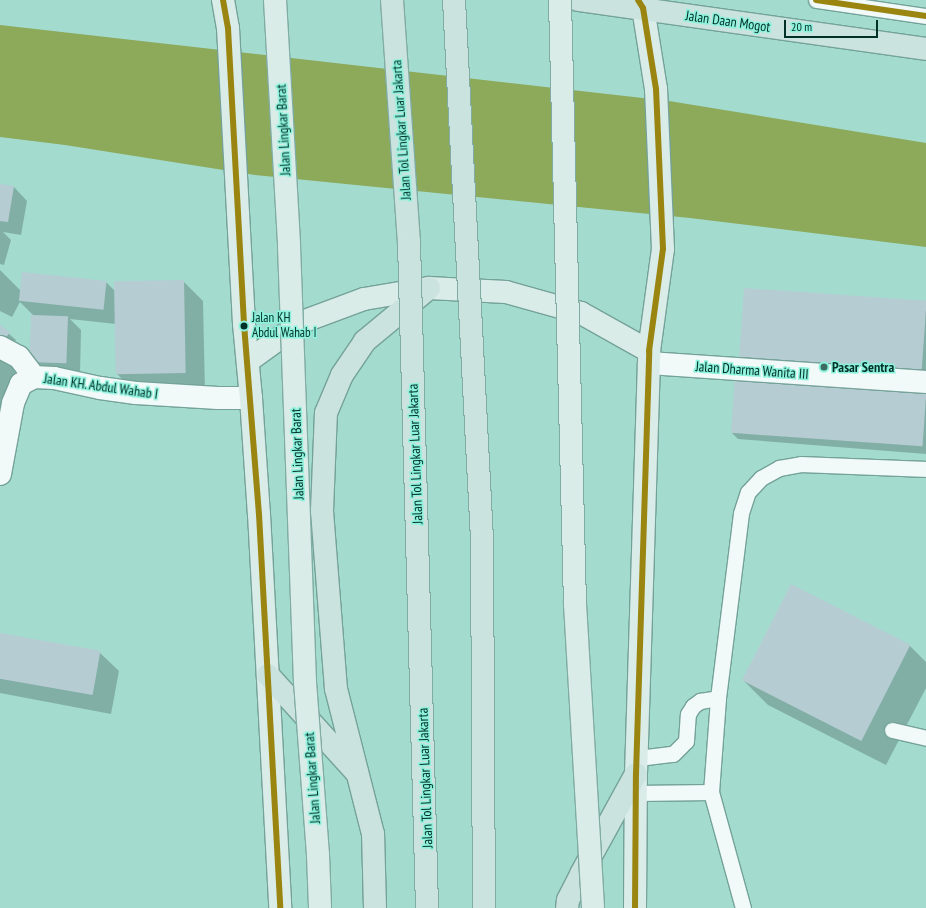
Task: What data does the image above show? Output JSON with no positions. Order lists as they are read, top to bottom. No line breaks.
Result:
{"streets":{"highway":["Jalan Daan Mogot","Jalan Tol Lingkar Luar Jakarta"],"main road":["Jalan Lingkar Barat"],"street":["Jalan Dharma Wanita III","Jalan KH. Abdul Wahab I"]},"places":["Jalan KH Abdul Wahab I","Pasar Sentra"],"scale_bar":"20 m"}
